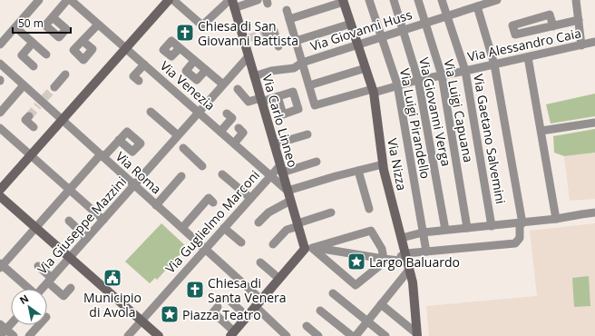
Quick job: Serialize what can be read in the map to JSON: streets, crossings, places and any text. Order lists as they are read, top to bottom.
{
  "streets": {
    "street": [
      "Via Giovanni Huss",
      "Via Alessandro Caia",
      "Via Venezia",
      "Via Luigi Capuana",
      "Via Giovanni Verga",
      "Via Carlo Linneo",
      "Via Luigi Pirandello",
      "Via Gaetano Salvemini",
      "Via Nizza",
      "Via Roma",
      "Via Guglielmo Marconi",
      "Via Giuseppe Mazzini"
    ]
  },
  "crossings": [
    ["Via Giovanni Huss", "Via Luigi Capuana"],
    ["Via Giovanni Huss", "Via Giovanni Verga"],
    ["Via Giovanni Huss", "Via Carlo Linneo"],
    ["Via Giovanni Huss", "Via Luigi Pirandello"],
    ["Via Giovanni Huss", "Via Gaetano Salvemini"],
    ["Via Giovanni Huss", "Via Nizza"],
    ["Via Alessandro Caia", "Via Luigi Capuana"],
    ["Via Alessandro Caia", "Via Giovanni Verga"],
    ["Via Alessandro Caia", "Via Luigi Pirandello"],
    ["Via Alessandro Caia", "Via Gaetano Salvemini"],
    ["Via Alessandro Caia", "Via Nizza"],
    ["Via Venezia", "Via Carlo Linneo"],
    ["Via Venezia", "Via Guglielmo Marconi"],
    ["Via Venezia", "Via Giuseppe Mazzini"],
    ["Via Carlo Linneo", "Via Guglielmo Marconi"],
    ["Via Carlo Linneo", "Via Giuseppe Mazzini"],
    ["Via Roma", "Via Guglielmo Marconi"],
    ["Via Roma", "Via Giuseppe Mazzini"]
  ],
  "places": {
    "church": ["Chiesa di San Giovanni Battista", "Chiesa di Santa Venera"],
    "place": ["Largo Baluardo", "Piazza Teatro"],
    "public building": ["Municipio di Avola"]
  },
  "scale_bar": "50 m",
  "north": "top left"
}
